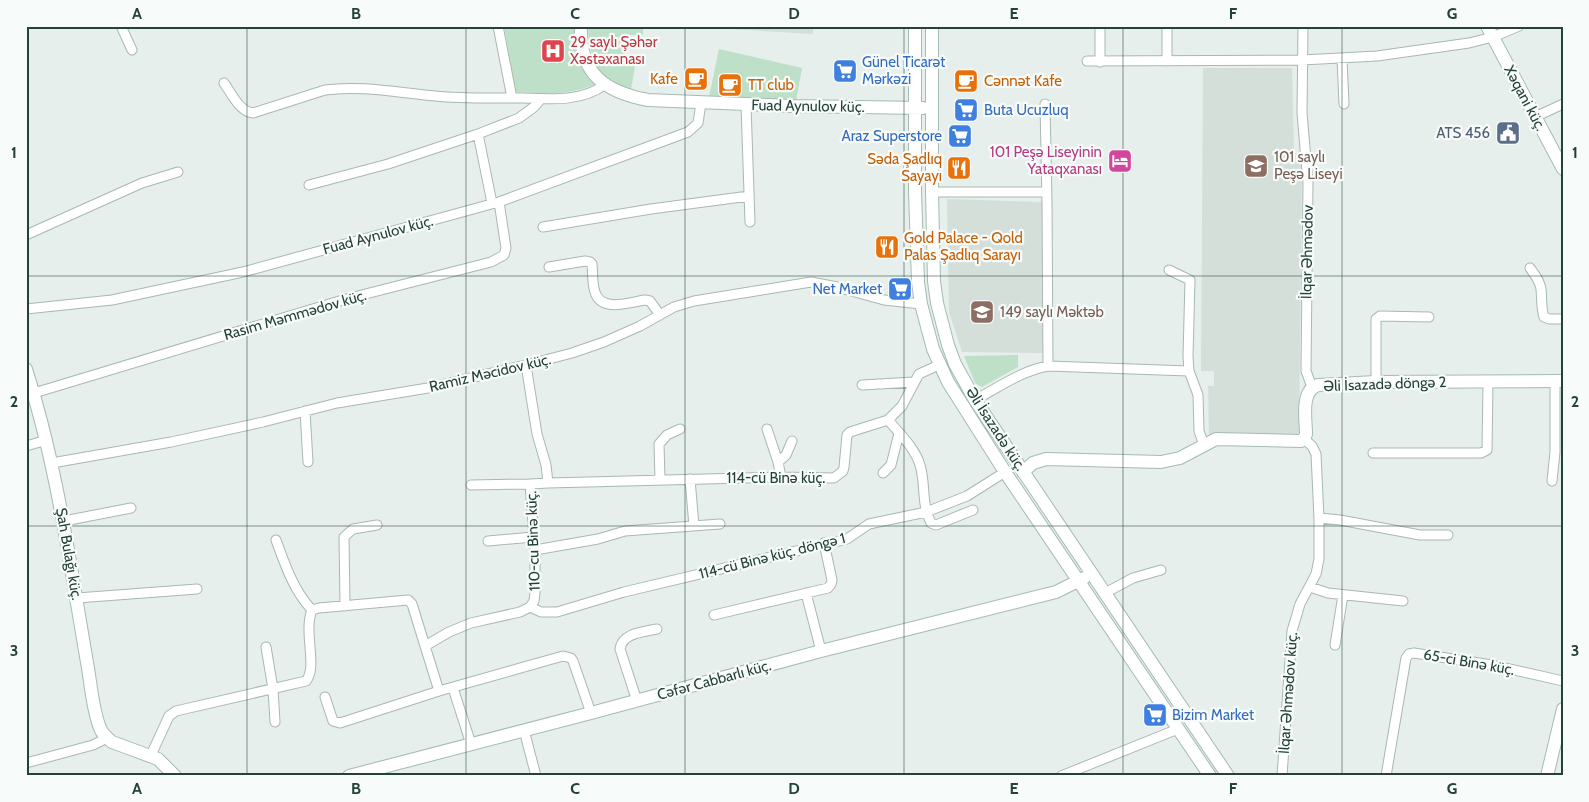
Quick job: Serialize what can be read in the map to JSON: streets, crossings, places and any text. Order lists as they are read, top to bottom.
{
  "streets": {
    "street": [
      "Xəqani küç.",
      "Fuad Aynulov küç.",
      "İlqar Əhmədov",
      "Rasim Məmmədov küç.",
      "Ramiz Məcidov küç.",
      "Əli İsazadə döngə 2",
      "Əli İsazadə küç.",
      "114-cü Binə küç.",
      "110-cu Binə küç.",
      "Şah Bulağı küç.",
      "114-cü Binə küç. döngə 1",
      "65-ci Binə küç.",
      "Cəfər Cabbarlı küç.",
      "İlqar Əhmədov küç."
    ]
  },
  "crossings": [
    ["Fuad Aynulov küç.", "Rasim Məmmədov küç."],
    ["Fuad Aynulov küç.", "Əli İsazadə küç."],
    ["İlqar Əhmədov", "Əli İsazadə döngə 2"],
    ["Rasim Məmmədov küç.", "Şah Bulağı küç."],
    ["Ramiz Məcidov küç.", "Əli İsazadə küç."],
    ["Ramiz Məcidov küç.", "110-cu Binə küç."],
    ["Ramiz Məcidov küç.", "Şah Bulağı küç."],
    ["Əli İsazadə döngə 2", "İlqar Əhmədov küç."],
    ["Əli İsazadə küç.", "114-cü Binə küç."],
    ["Əli İsazadə küç.", "114-cü Binə küç. döngə 1"],
    ["Əli İsazadə küç.", "Cəfər Cabbarlı küç."],
    ["114-cü Binə küç.", "110-cu Binə küç."],
    ["110-cu Binə küç.", "114-cü Binə küç. döngə 1"]
  ],
  "places": {
    "hospital": ["29 saylı Şəhər Xəstəxanası"],
    "supermarket": [
      "Günel Ticarət Mərkəzi",
      "Buta Ucuzluq",
      "Araz Superstore",
      "Net Market",
      "Bizim Market"
    ],
    "cafe": ["Kafe", "Cənnət Kafe", "TT club"],
    "public building": ["ATS 456"],
    "hotel": ["101 Peşə Liseyinin Yataqxanası"],
    "school or university": ["101 saylı Peşə Liseyi", "149 saylı Məktəb"],
    "restaurant": ["Səda Şadlıq Sayayı", "Gold Palace - Qold Palas Şadlıq Sarayı"]
  },
  "grid": {
    "columns": [
      "A",
      "B",
      "C",
      "D",
      "E",
      "F",
      "G"
    ],
    "rows": ["1", "2", "3"]
  }
}
